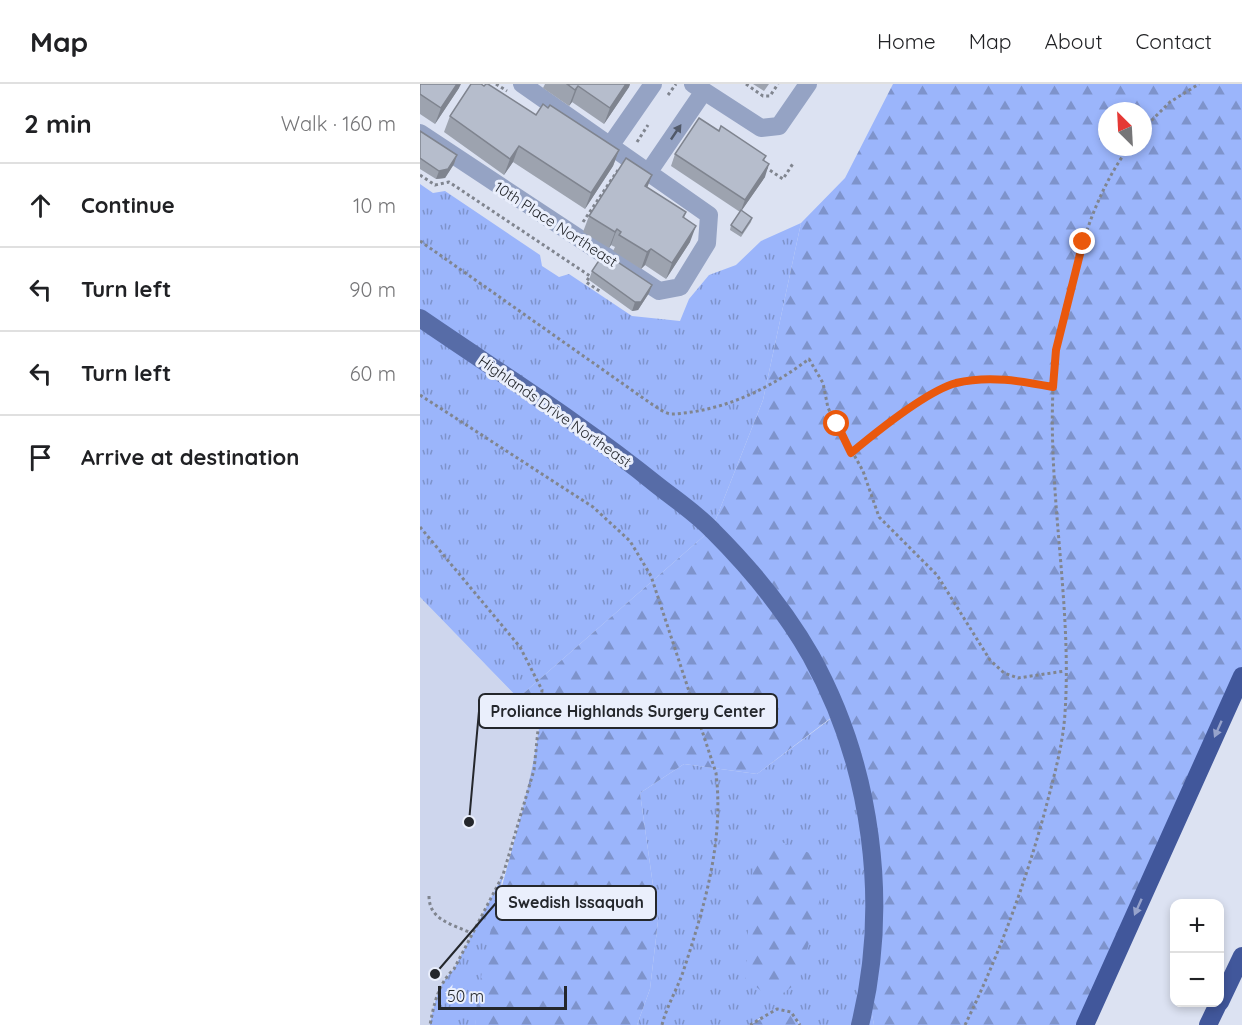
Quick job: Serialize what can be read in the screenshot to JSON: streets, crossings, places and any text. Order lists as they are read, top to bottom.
{
  "streets": {
    "main road": ["Highlands Drive Northeast"],
    "street": ["10th Place Northeast"]
  },
  "places": ["Proliance Highlands Surgery Center", "Swedish Issaquah"],
  "scale_bar": "50 m",
  "north": "top left",
  "page": {
    "header": "Map",
    "nav": [
      "Home",
      "Map",
      "About",
      "Contact"
    ],
    "heading": ["2 min", "Walk · 160 m"],
    "list": [
      ["Continue", "10 m"],
      ["Turn left", "90 m"],
      ["Turn left", "60 m"],
      "Arrive at destination"
    ],
    "map_buttons": ["+", "−"],
    "scale": "50 m"
  }
}
